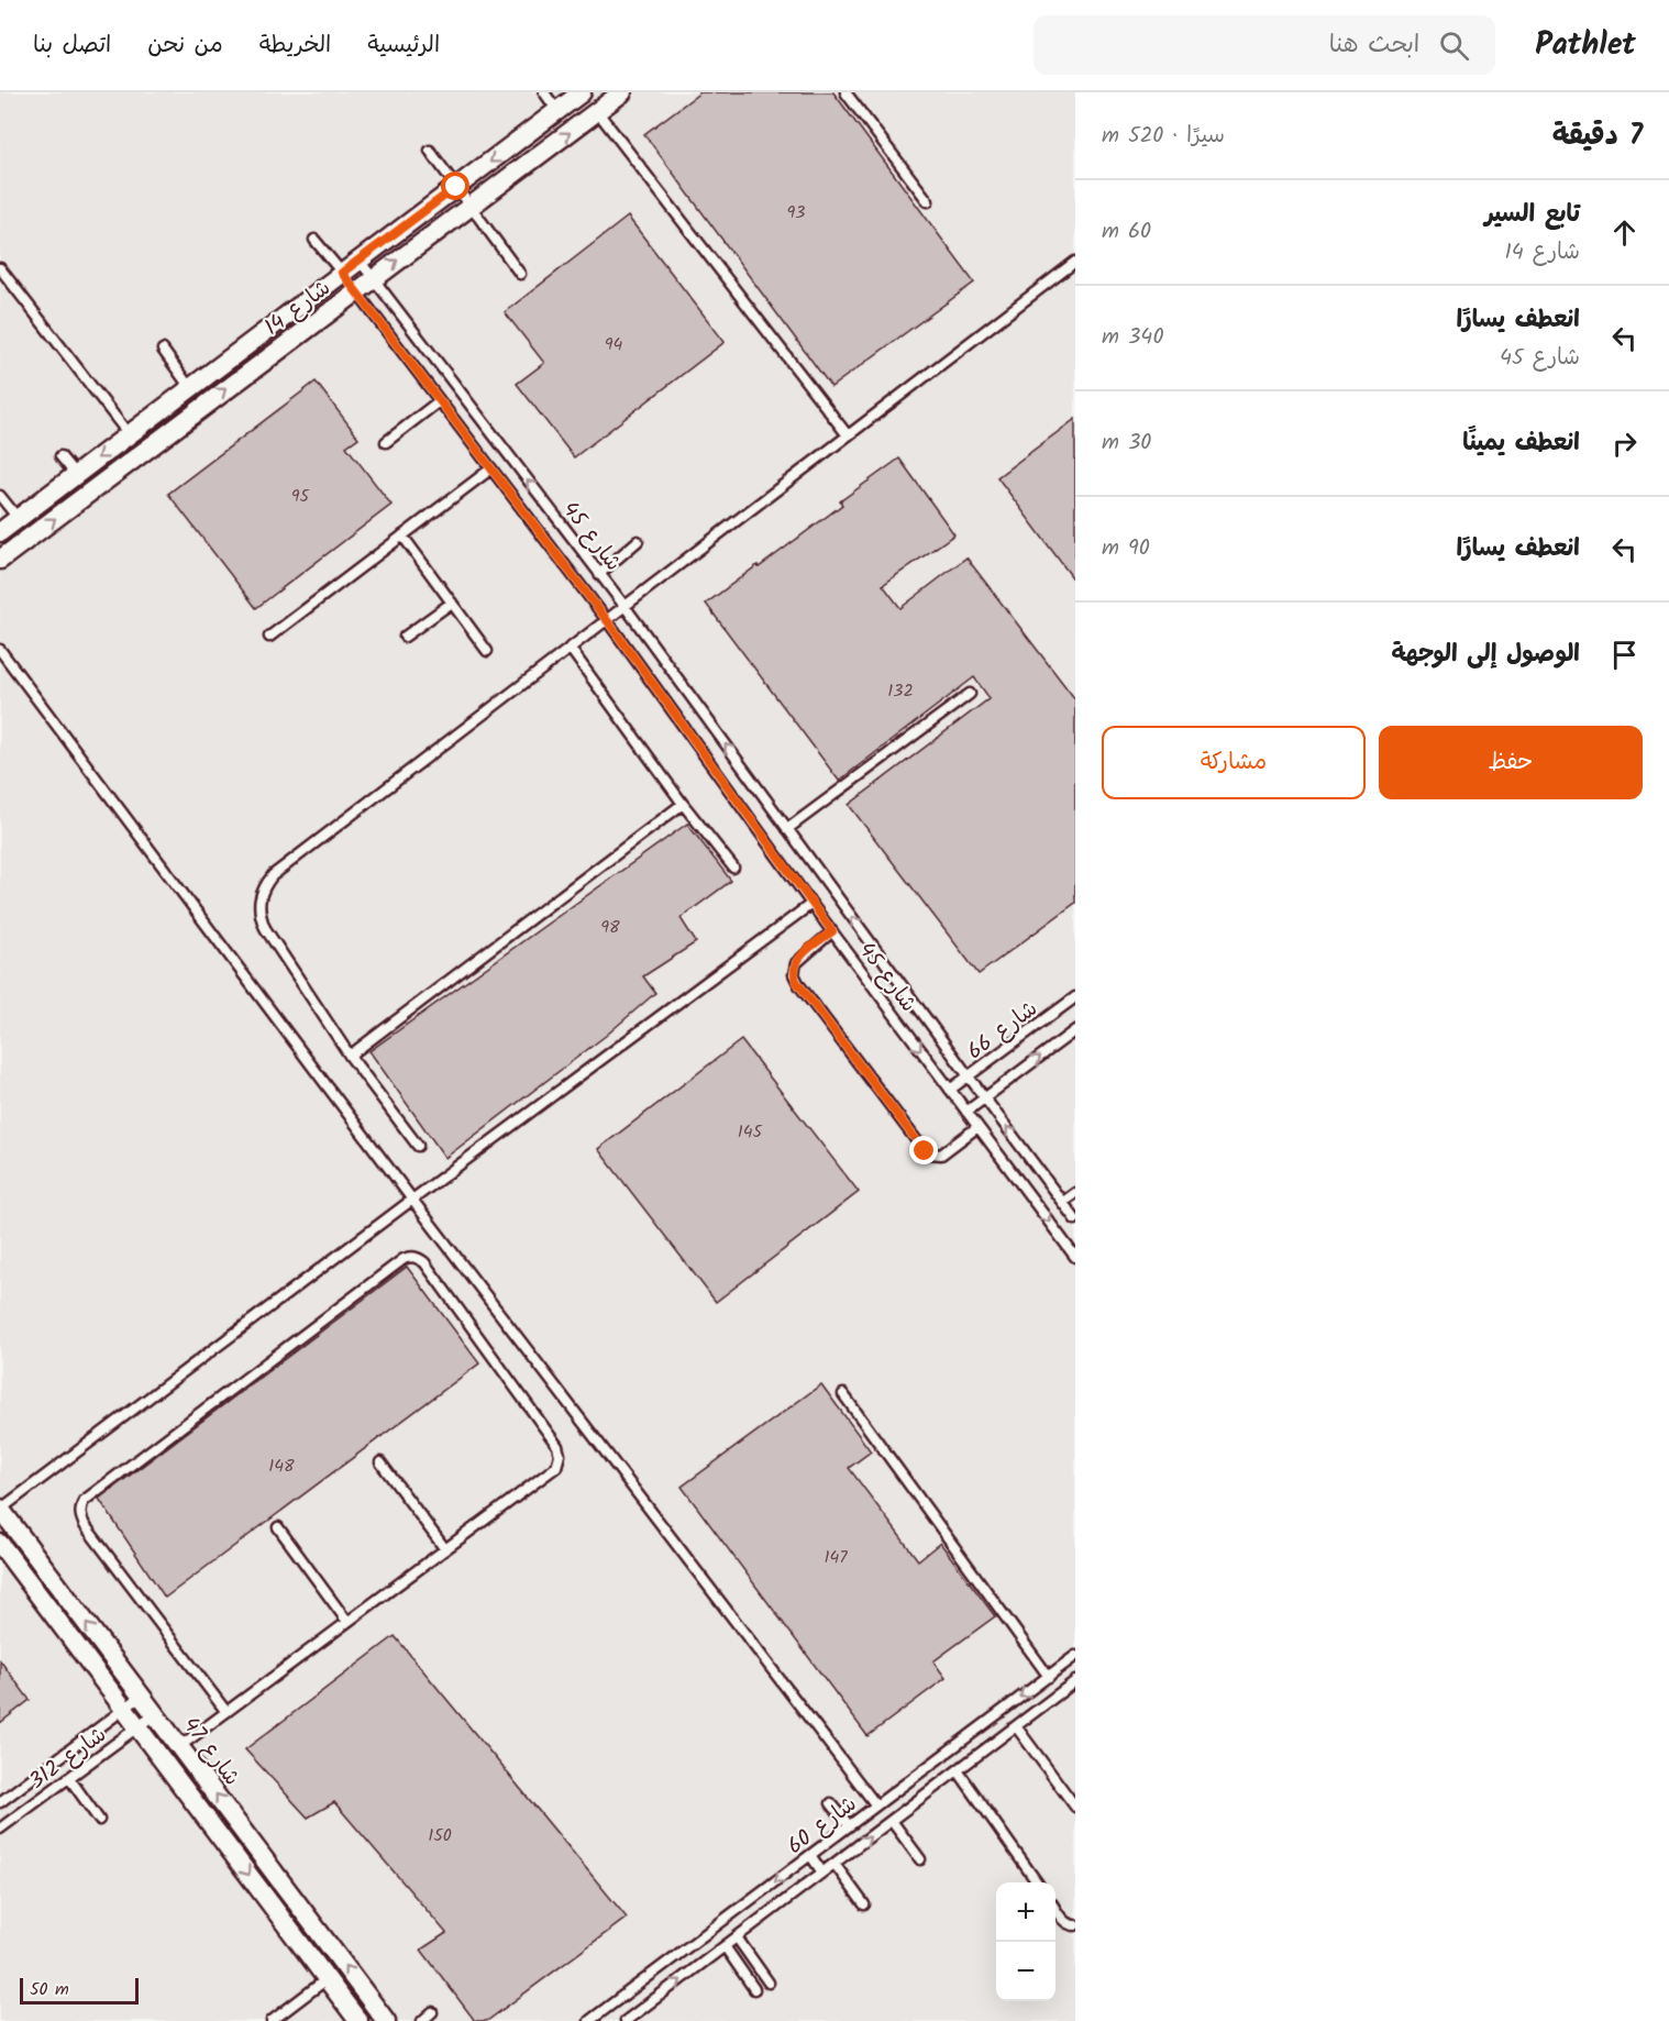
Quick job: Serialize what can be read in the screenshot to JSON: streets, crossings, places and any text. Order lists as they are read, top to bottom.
{
  "streets": {
    "street": ["شارع 14", "شارع 47"],
    "lane": [
      "شارع 45",
      "شارع 66",
      "شارع 312",
      "شارع 60"
    ]
  },
  "crossings": [
    ["شارع 14", "شارع 45"],
    ["شارع 45", "شارع 66"],
    ["شارع 47", "شارع 312"]
  ],
  "house_numbers": [
    "93",
    "94",
    "95",
    "132",
    "98",
    "145",
    "148",
    "147",
    "150"
  ],
  "scale_bar": "50 m",
  "page": {
    "header": "Pathlet",
    "search": "ابحث هنا",
    "nav": [
      "الرئيسية",
      "الخريطة",
      "من نحن",
      "اتصل بنا"
    ],
    "heading": ["7 دقيقة", "سيرًا · 520 m"],
    "list": [
      ["تابع السير", "شارع 14", "60 m"],
      ["انعطف يسارًا", "شارع 45", "340 m"],
      ["انعطف يمينًا", "30 m"],
      ["انعطف يسارًا", "90 m"],
      "الوصول إلى الوجهة"
    ],
    "buttons": ["حفظ", "مشاركة"],
    "map_buttons": ["+", "−"],
    "scale": "50 m"
  }
}
